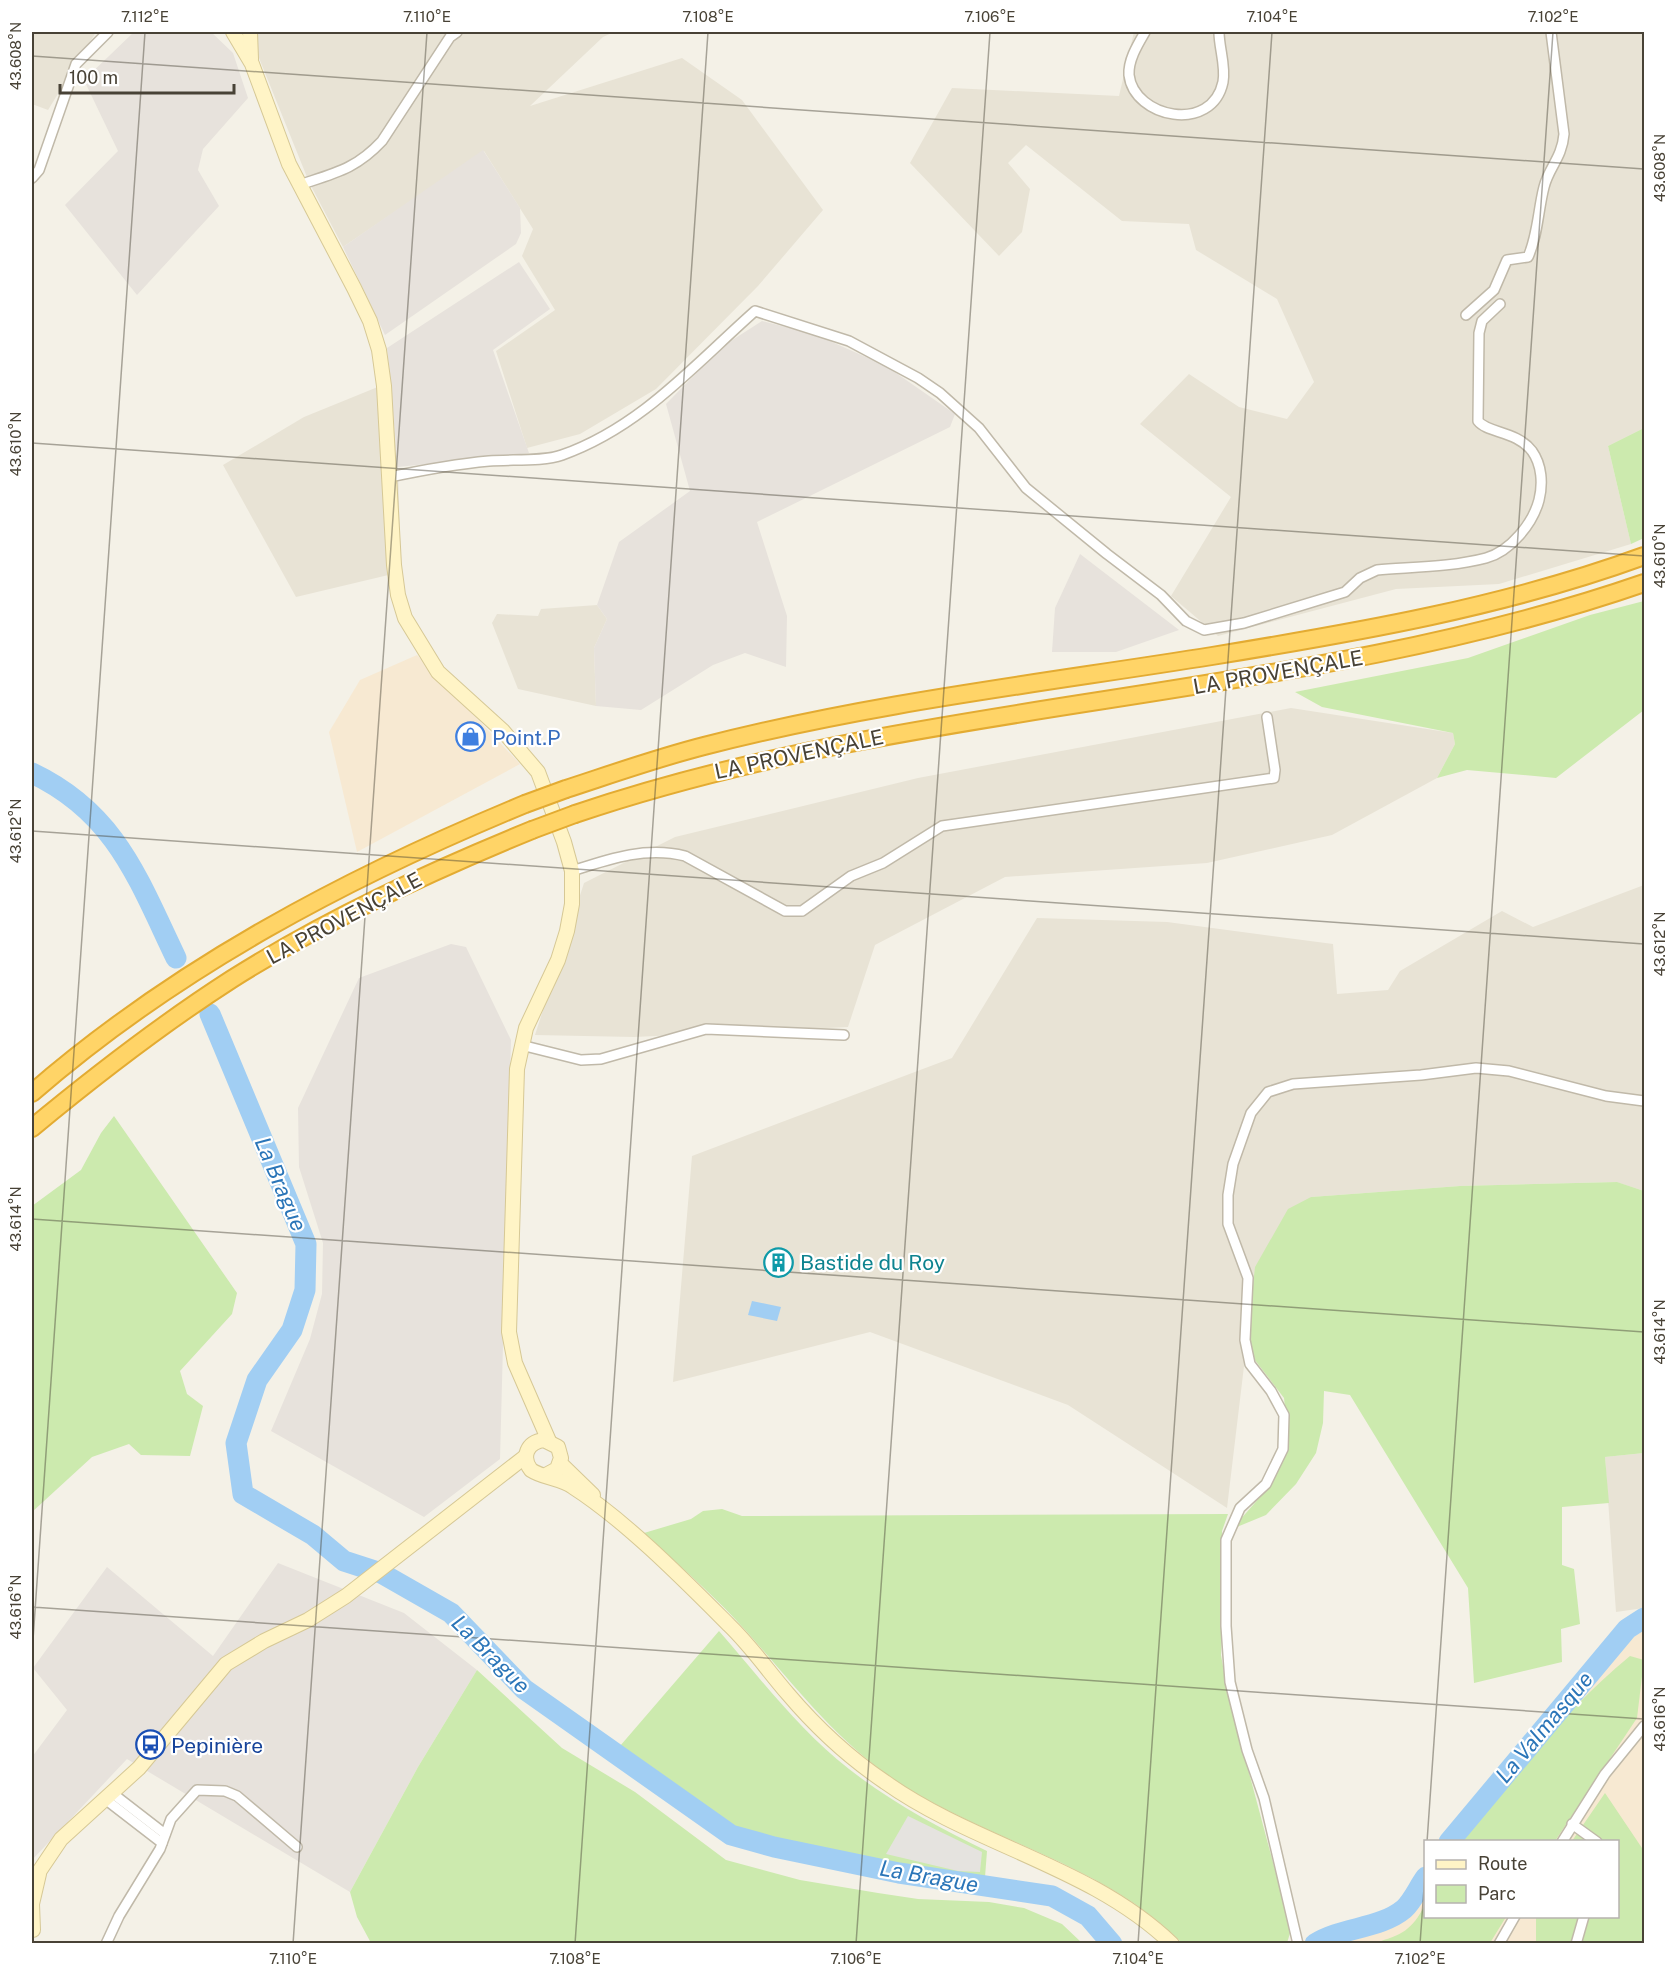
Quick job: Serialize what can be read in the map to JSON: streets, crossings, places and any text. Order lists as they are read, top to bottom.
{
  "streets": {
    "highway": ["LA PROVENÇALE"]
  },
  "water": ["La Brague", "La Valmasque"],
  "places": {
    "shop": ["Point.P"],
    "building": ["Bastide du Roy"],
    "bus stop": ["Pepinière"]
  },
  "legend": ["Route", "Parc"],
  "scale_bar": "100 m",
  "coordinates": [
    "7.112°E",
    "7.110°E",
    "7.108°E",
    "7.106°E",
    "7.104°E",
    "7.102°E",
    "43.608°N",
    "43.610°N",
    "43.612°N",
    "43.614°N",
    "43.616°N"
  ]
}
